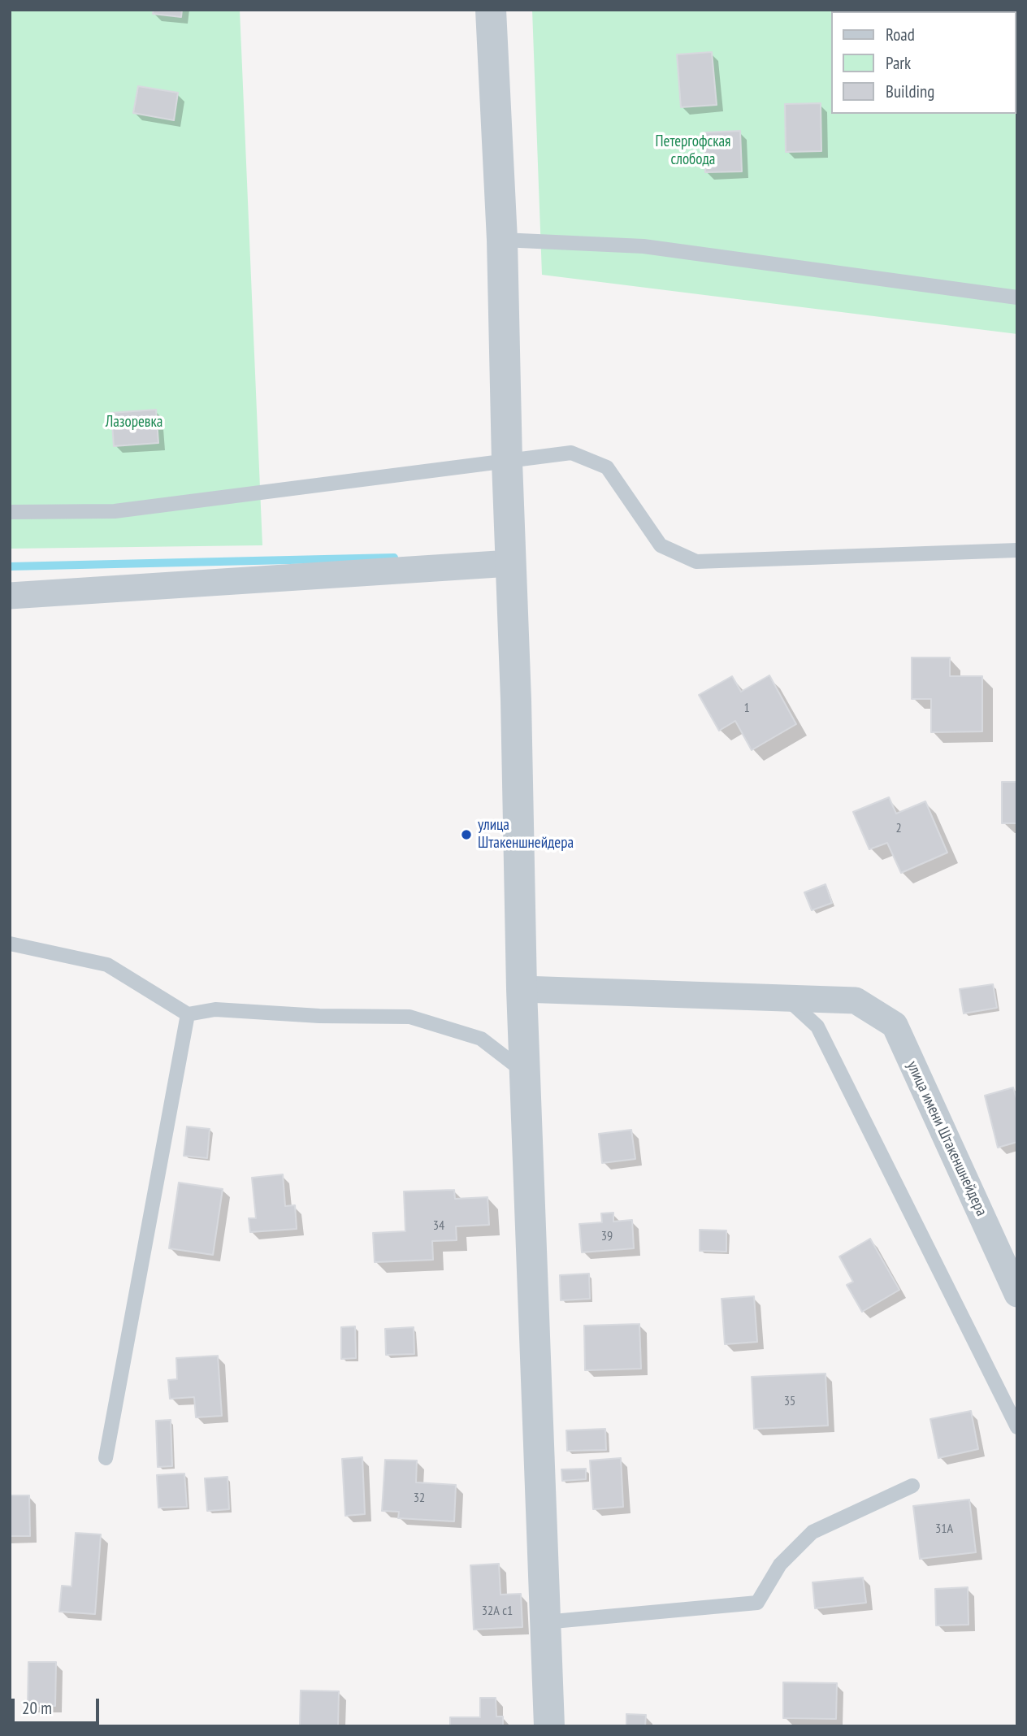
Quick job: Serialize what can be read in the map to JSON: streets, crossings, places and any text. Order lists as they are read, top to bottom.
{
  "streets": {
    "street": ["улица имени Штакеншнейдера"]
  },
  "parks": ["Петергофская слобода", "Лазоревка"],
  "places": ["улица Штакеншнейдера"],
  "house_numbers": [
    "1",
    "2",
    "34",
    "39",
    "35",
    "32",
    "31А",
    "32А с1"
  ],
  "legend": ["Road", "Park", "Building"],
  "scale_bar": "20 m"
}
